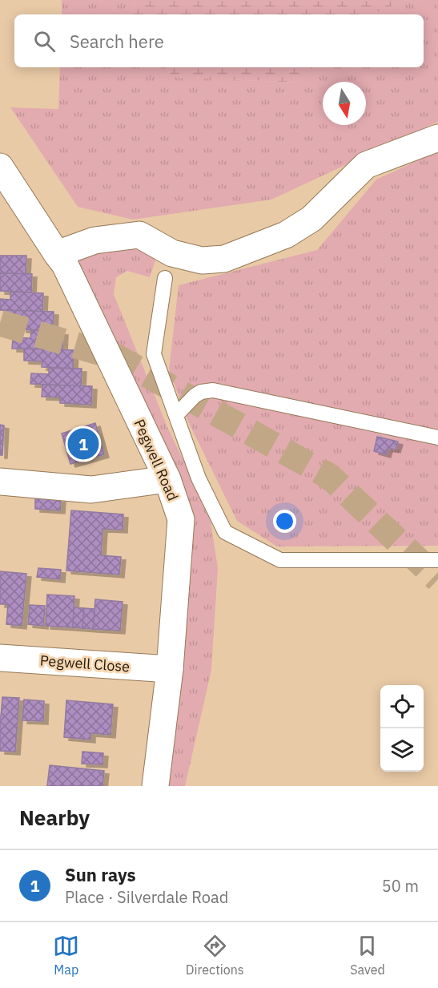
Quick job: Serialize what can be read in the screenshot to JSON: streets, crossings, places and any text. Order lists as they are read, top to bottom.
{
  "streets": {
    "street": ["Pegwell Road", "Pegwell Close"]
  },
  "crossings": [
    ["Pegwell Road", "Pegwell Close"]
  ],
  "north": "bottom",
  "page": {
    "search": "Search here",
    "pins": "1",
    "heading": "Nearby",
    "list": [
      {
        "mark": "1",
        "name": "Sun rays",
        "note": "Place · Silverdale Road",
        "value": "50 m"
      }
    ],
    "nav": ["Map", "Directions", "Saved"]
  }
}
